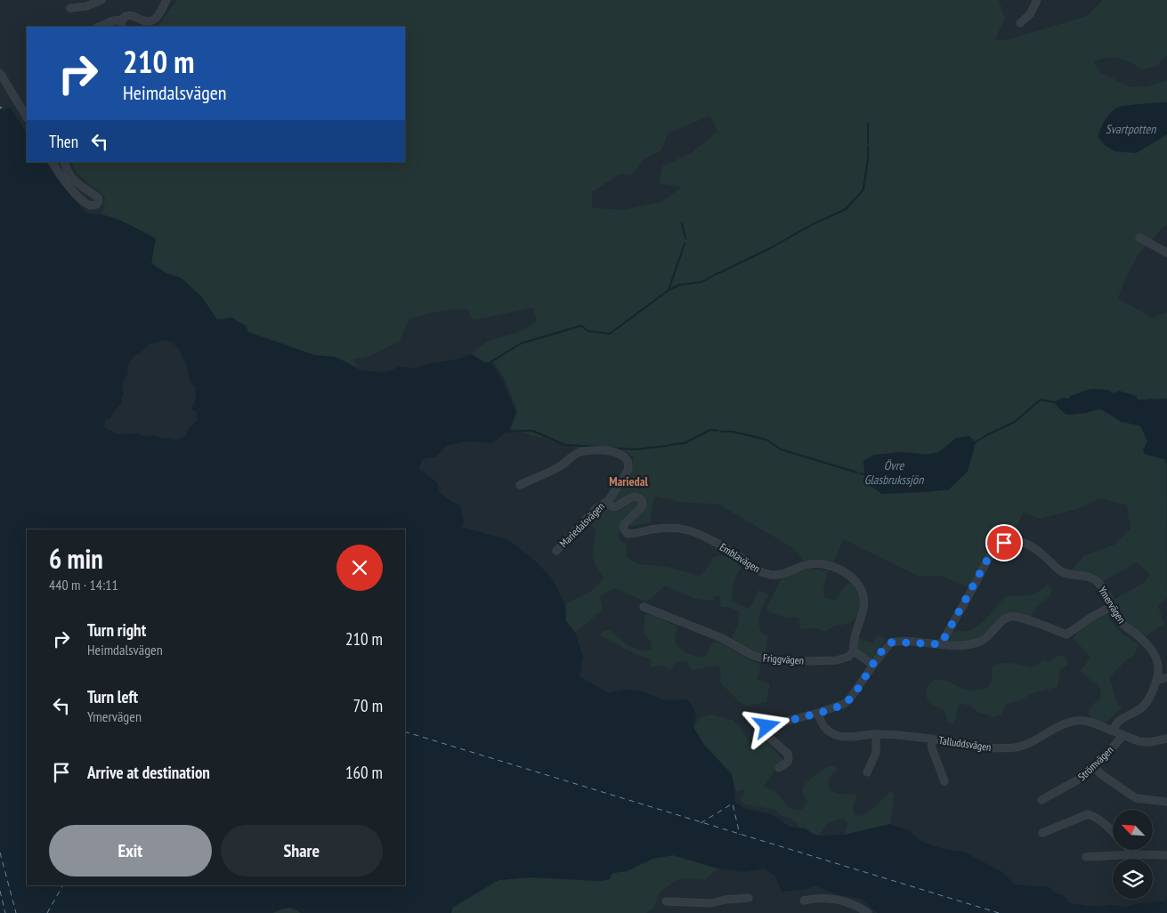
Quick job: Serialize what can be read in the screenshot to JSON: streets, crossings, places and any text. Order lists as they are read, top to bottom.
{
  "streets": {
    "street": [
      "Mariedalsvägen",
      "Emblavägen",
      "Ymervägen",
      "Friggvägen",
      "Talluddsvägen",
      "Strömvägen"
    ]
  },
  "crossings": [
    ["Mariedalsvägen", "Emblavägen"],
    ["Emblavägen", "Friggvägen"],
    ["Talluddsvägen", "Strömvägen"]
  ],
  "districts": ["Mariedal"],
  "water": ["Svartpotten", "Övre Glasbrukssjön"],
  "north": "top left",
  "page": {
    "turn": ["210 m", "Heimdalsvägen"],
    "then": "Then",
    "heading": ["6 min", "440 m · 14:11"],
    "list": [
      {
        "name": "Turn right",
        "note": "Heimdalsvägen",
        "value": "210 m"
      },
      {
        "name": "Turn left",
        "note": "Ymervägen",
        "value": "70 m"
      },
      {
        "name": "Arrive at destination",
        "value": "160 m"
      }
    ],
    "buttons": ["Exit", "Share"]
  }
}
